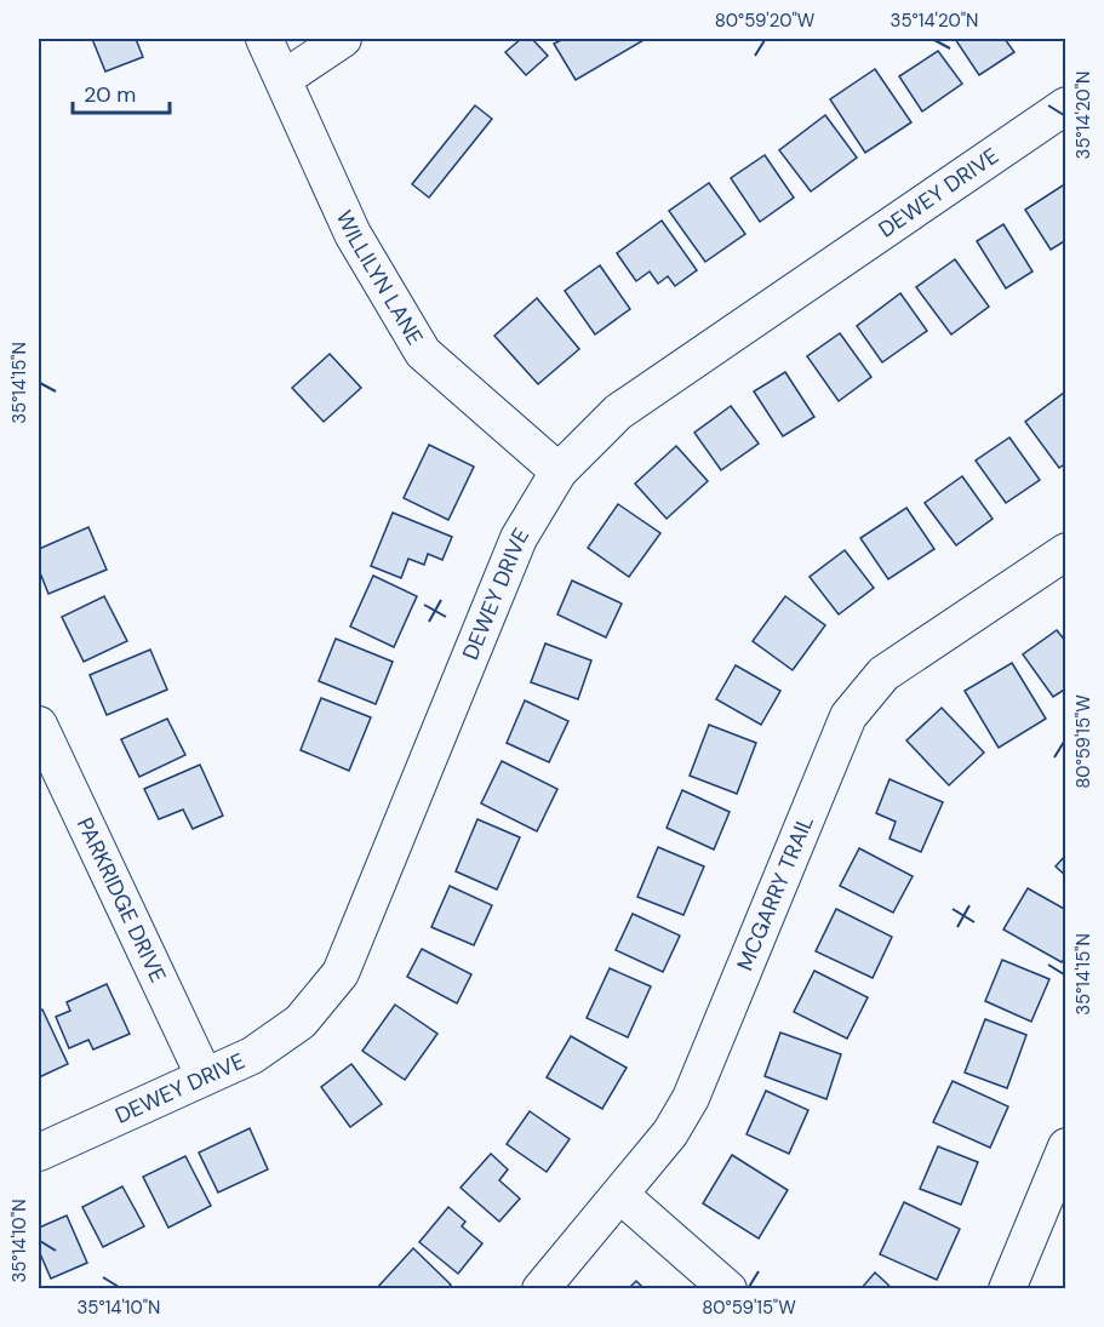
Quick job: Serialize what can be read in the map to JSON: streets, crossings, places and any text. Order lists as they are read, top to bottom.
{
  "streets": {
    "street": [
      "DEWEY DRIVE",
      "WILLILYN LANE",
      "MCGARRY TRAIL",
      "PARKRIDGE DRIVE"
    ]
  },
  "crossings": [
    ["DEWEY DRIVE", "WILLILYN LANE"],
    ["DEWEY DRIVE", "PARKRIDGE DRIVE"]
  ],
  "scale_bar": "20 m",
  "coordinates": [
    "80°59'20\"W",
    "35°14'20\"N",
    "35°14'15\"N",
    "80°59'15\"W",
    "35°14'10\"N"
  ]
}
